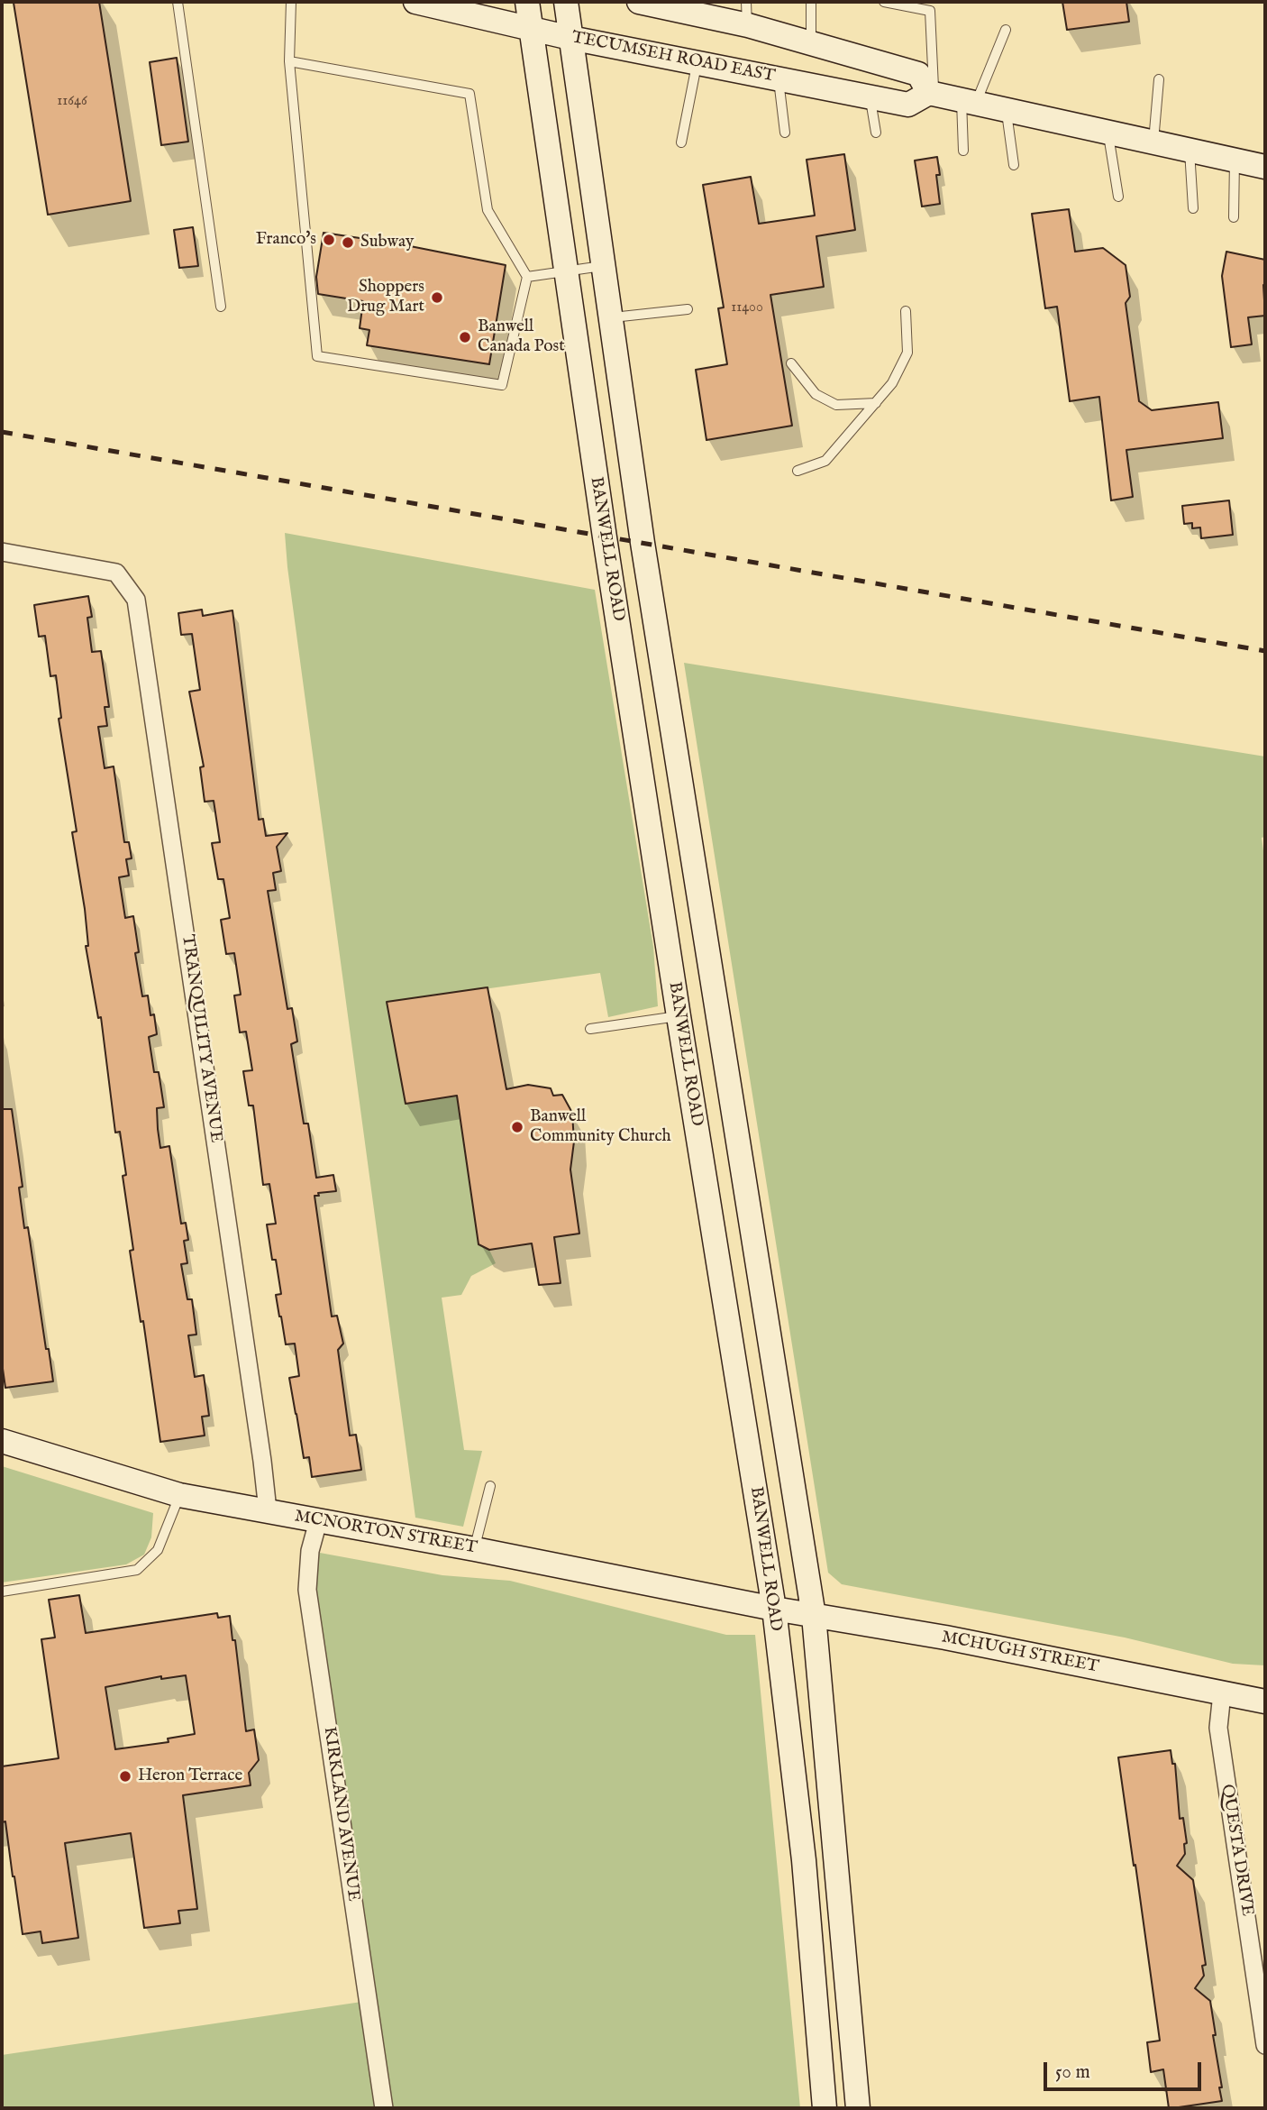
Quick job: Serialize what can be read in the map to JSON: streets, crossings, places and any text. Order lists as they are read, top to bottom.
{
  "streets": {
    "main road": [
      "TECUMSEH ROAD EAST",
      "BANWELL ROAD",
      "MCNORTON STREET",
      "MCHUGH STREET"
    ],
    "street": ["TRANQUILITY AVENUE", "KIRKLAND AVENUE", "QUESTA DRIVE"]
  },
  "crossings": [
    ["TECUMSEH ROAD EAST", "BANWELL ROAD"],
    ["BANWELL ROAD", "MCNORTON STREET"],
    ["BANWELL ROAD", "MCHUGH STREET"],
    ["TRANQUILITY AVENUE", "MCNORTON STREET"],
    ["MCNORTON STREET", "MCHUGH STREET"],
    ["MCNORTON STREET", "KIRKLAND AVENUE"],
    ["MCHUGH STREET", "QUESTA DRIVE"]
  ],
  "places": [
    "Franco's",
    "Subway",
    "Shoppers Drug Mart",
    "Banwell Canada Post",
    "Banwell Community Church",
    "Heron Terrace"
  ],
  "house_numbers": ["11646", "11400"],
  "scale_bar": "50 m"
}
